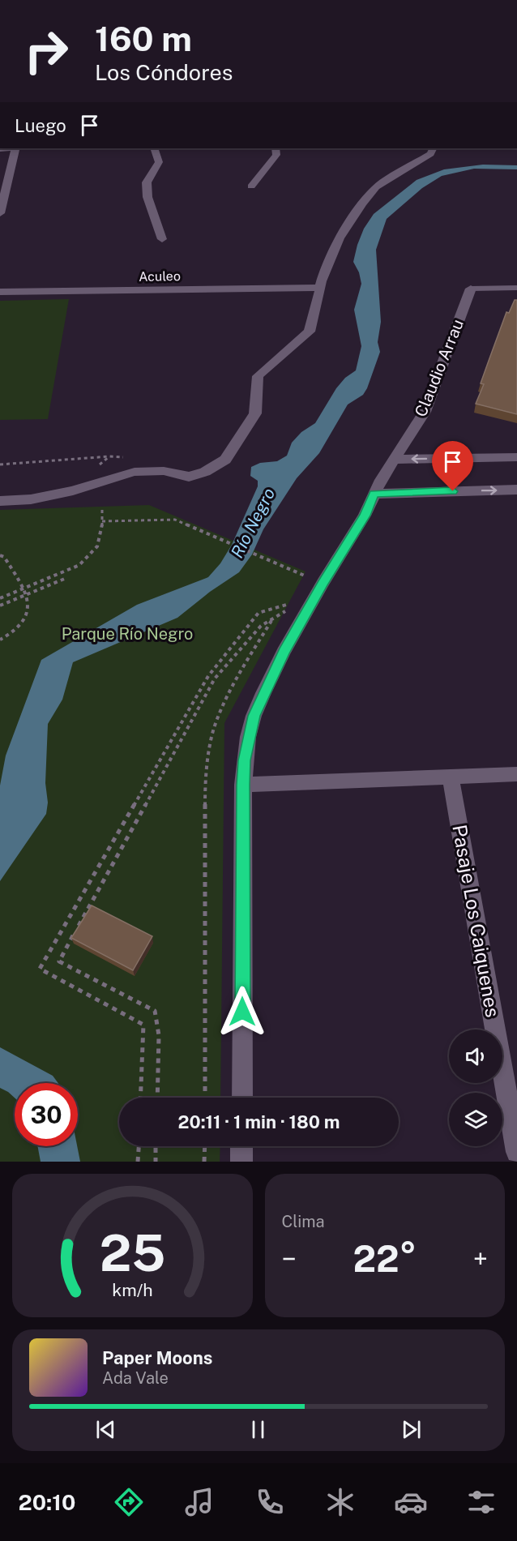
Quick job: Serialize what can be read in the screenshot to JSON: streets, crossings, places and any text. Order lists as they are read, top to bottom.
{
  "streets": {
    "street": ["Aculeo", "Claudio Arrau", "Pasaje Los Caiquenes"]
  },
  "water": ["Río Negro"],
  "parks": ["Parque Río Negro"],
  "page": {
    "turn": ["160 m", "Los Cóndores"],
    "then": "Luego",
    "limit": "30",
    "trip": "20:11 · 1 min · 180 m",
    "tile": "Clima",
    "heat": ["−", "22°", "+"],
    "song": ["Paper Moons", "Ada Vale"],
    "tabs": "20:10",
    "gauge": ["25", "km/h"]
  }
}
